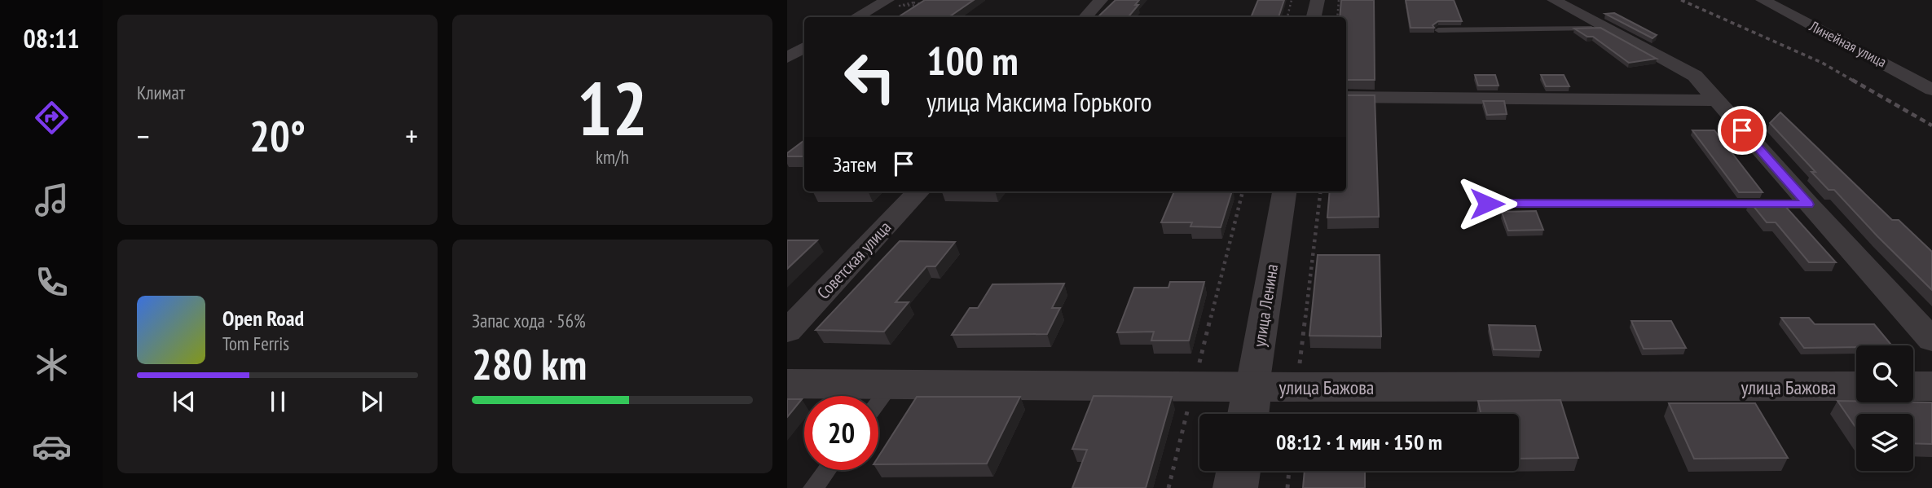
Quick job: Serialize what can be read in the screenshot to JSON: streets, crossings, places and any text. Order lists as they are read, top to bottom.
{
  "streets": {
    "street": [
      "Линейная улица",
      "Советская улица",
      "улица Ленина",
      "улица Бажова"
    ]
  },
  "crossings": [
    ["улица Ленина", "улица Бажова"]
  ],
  "page": {
    "tabs": "08:11",
    "tile": [
      "Климат",
      ["12", "km/h"],
      ["Запас хода · 56%", "280 km"]
    ],
    "turn": ["100 m", "улица Максима Горького"],
    "heat": ["−", "20°", "+"],
    "then": "Затем",
    "song": ["Open Road", "Tom Ferris"],
    "limit": "20",
    "trip": "08:12 · 1 мин · 150 m"
  }
}
